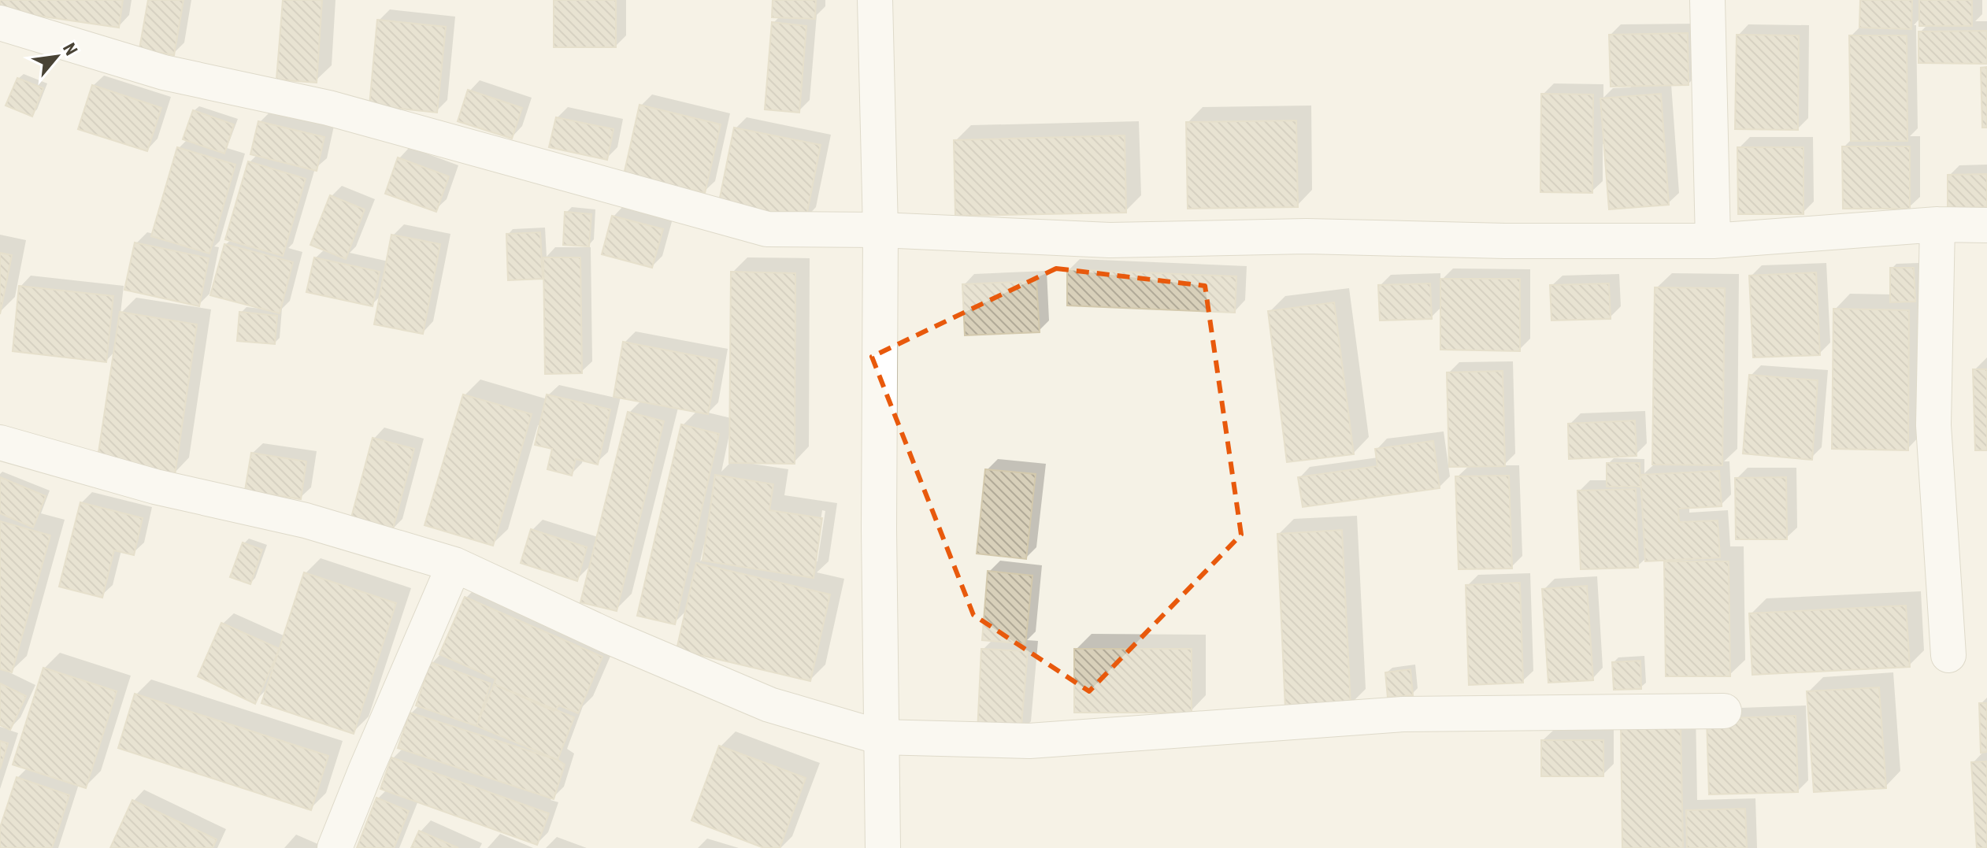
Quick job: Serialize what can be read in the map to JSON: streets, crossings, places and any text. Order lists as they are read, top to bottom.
{
  "north": "top right"
}
